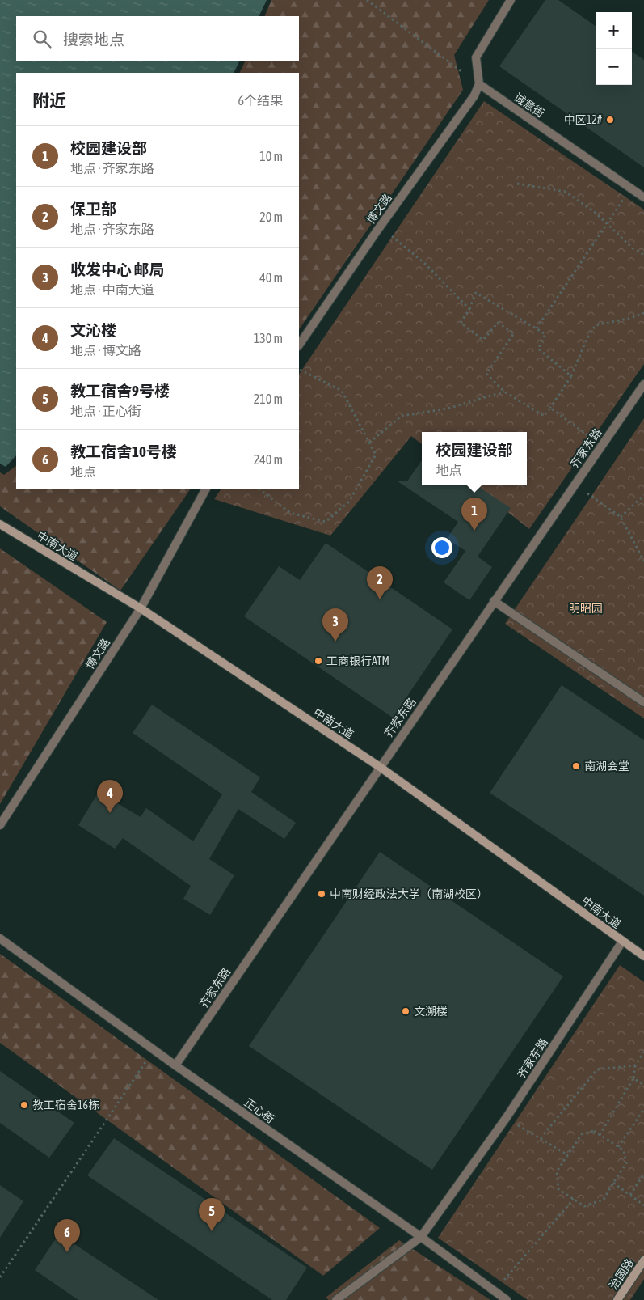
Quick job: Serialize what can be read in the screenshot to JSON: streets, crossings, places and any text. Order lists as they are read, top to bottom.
{
  "streets": {
    "main road": ["中南大道", "治国路"],
    "street": [
      "诚意街",
      "博文路",
      "齐家东路",
      "正心街"
    ]
  },
  "crossings": [
    ["诚意街", "博文路"],
    ["博文路", "中南大道"],
    ["齐家东路", "中南大道"],
    ["齐家东路", "正心街"]
  ],
  "parks": ["明昭园"],
  "places": [
    "中区12#",
    "工商银行ATM",
    "南湖会堂",
    "中南财经政法大学（南湖校区）",
    "文溯楼",
    "教工宿舍16栋"
  ],
  "page": {
    "map_buttons": ["+", "−"],
    "search": "搜索地点",
    "heading": ["附近", "6个结果"],
    "list": [
      {
        "mark": "1",
        "name": "校园建设部",
        "note": "地点 · 齐家东路",
        "value": "10 m"
      },
      {
        "mark": "2",
        "name": "保卫部",
        "note": "地点 · 齐家东路",
        "value": "20 m"
      },
      {
        "mark": "3",
        "name": "收发中心 邮局",
        "note": "地点 · 中南大道",
        "value": "40 m"
      },
      {
        "mark": "4",
        "name": "文沁楼",
        "note": "地点 · 博文路",
        "value": "130 m"
      },
      {
        "mark": "5",
        "name": "教工宿舍9号楼",
        "note": "地点 · 正心街",
        "value": "210 m"
      },
      {
        "mark": "6",
        "name": "教工宿舍10号楼",
        "note": "地点",
        "value": "240 m"
      }
    ],
    "popup": ["校园建设部", "地点"],
    "pins": [
      "1",
      "2",
      "3",
      "4",
      "5",
      "6"
    ]
  }
}
